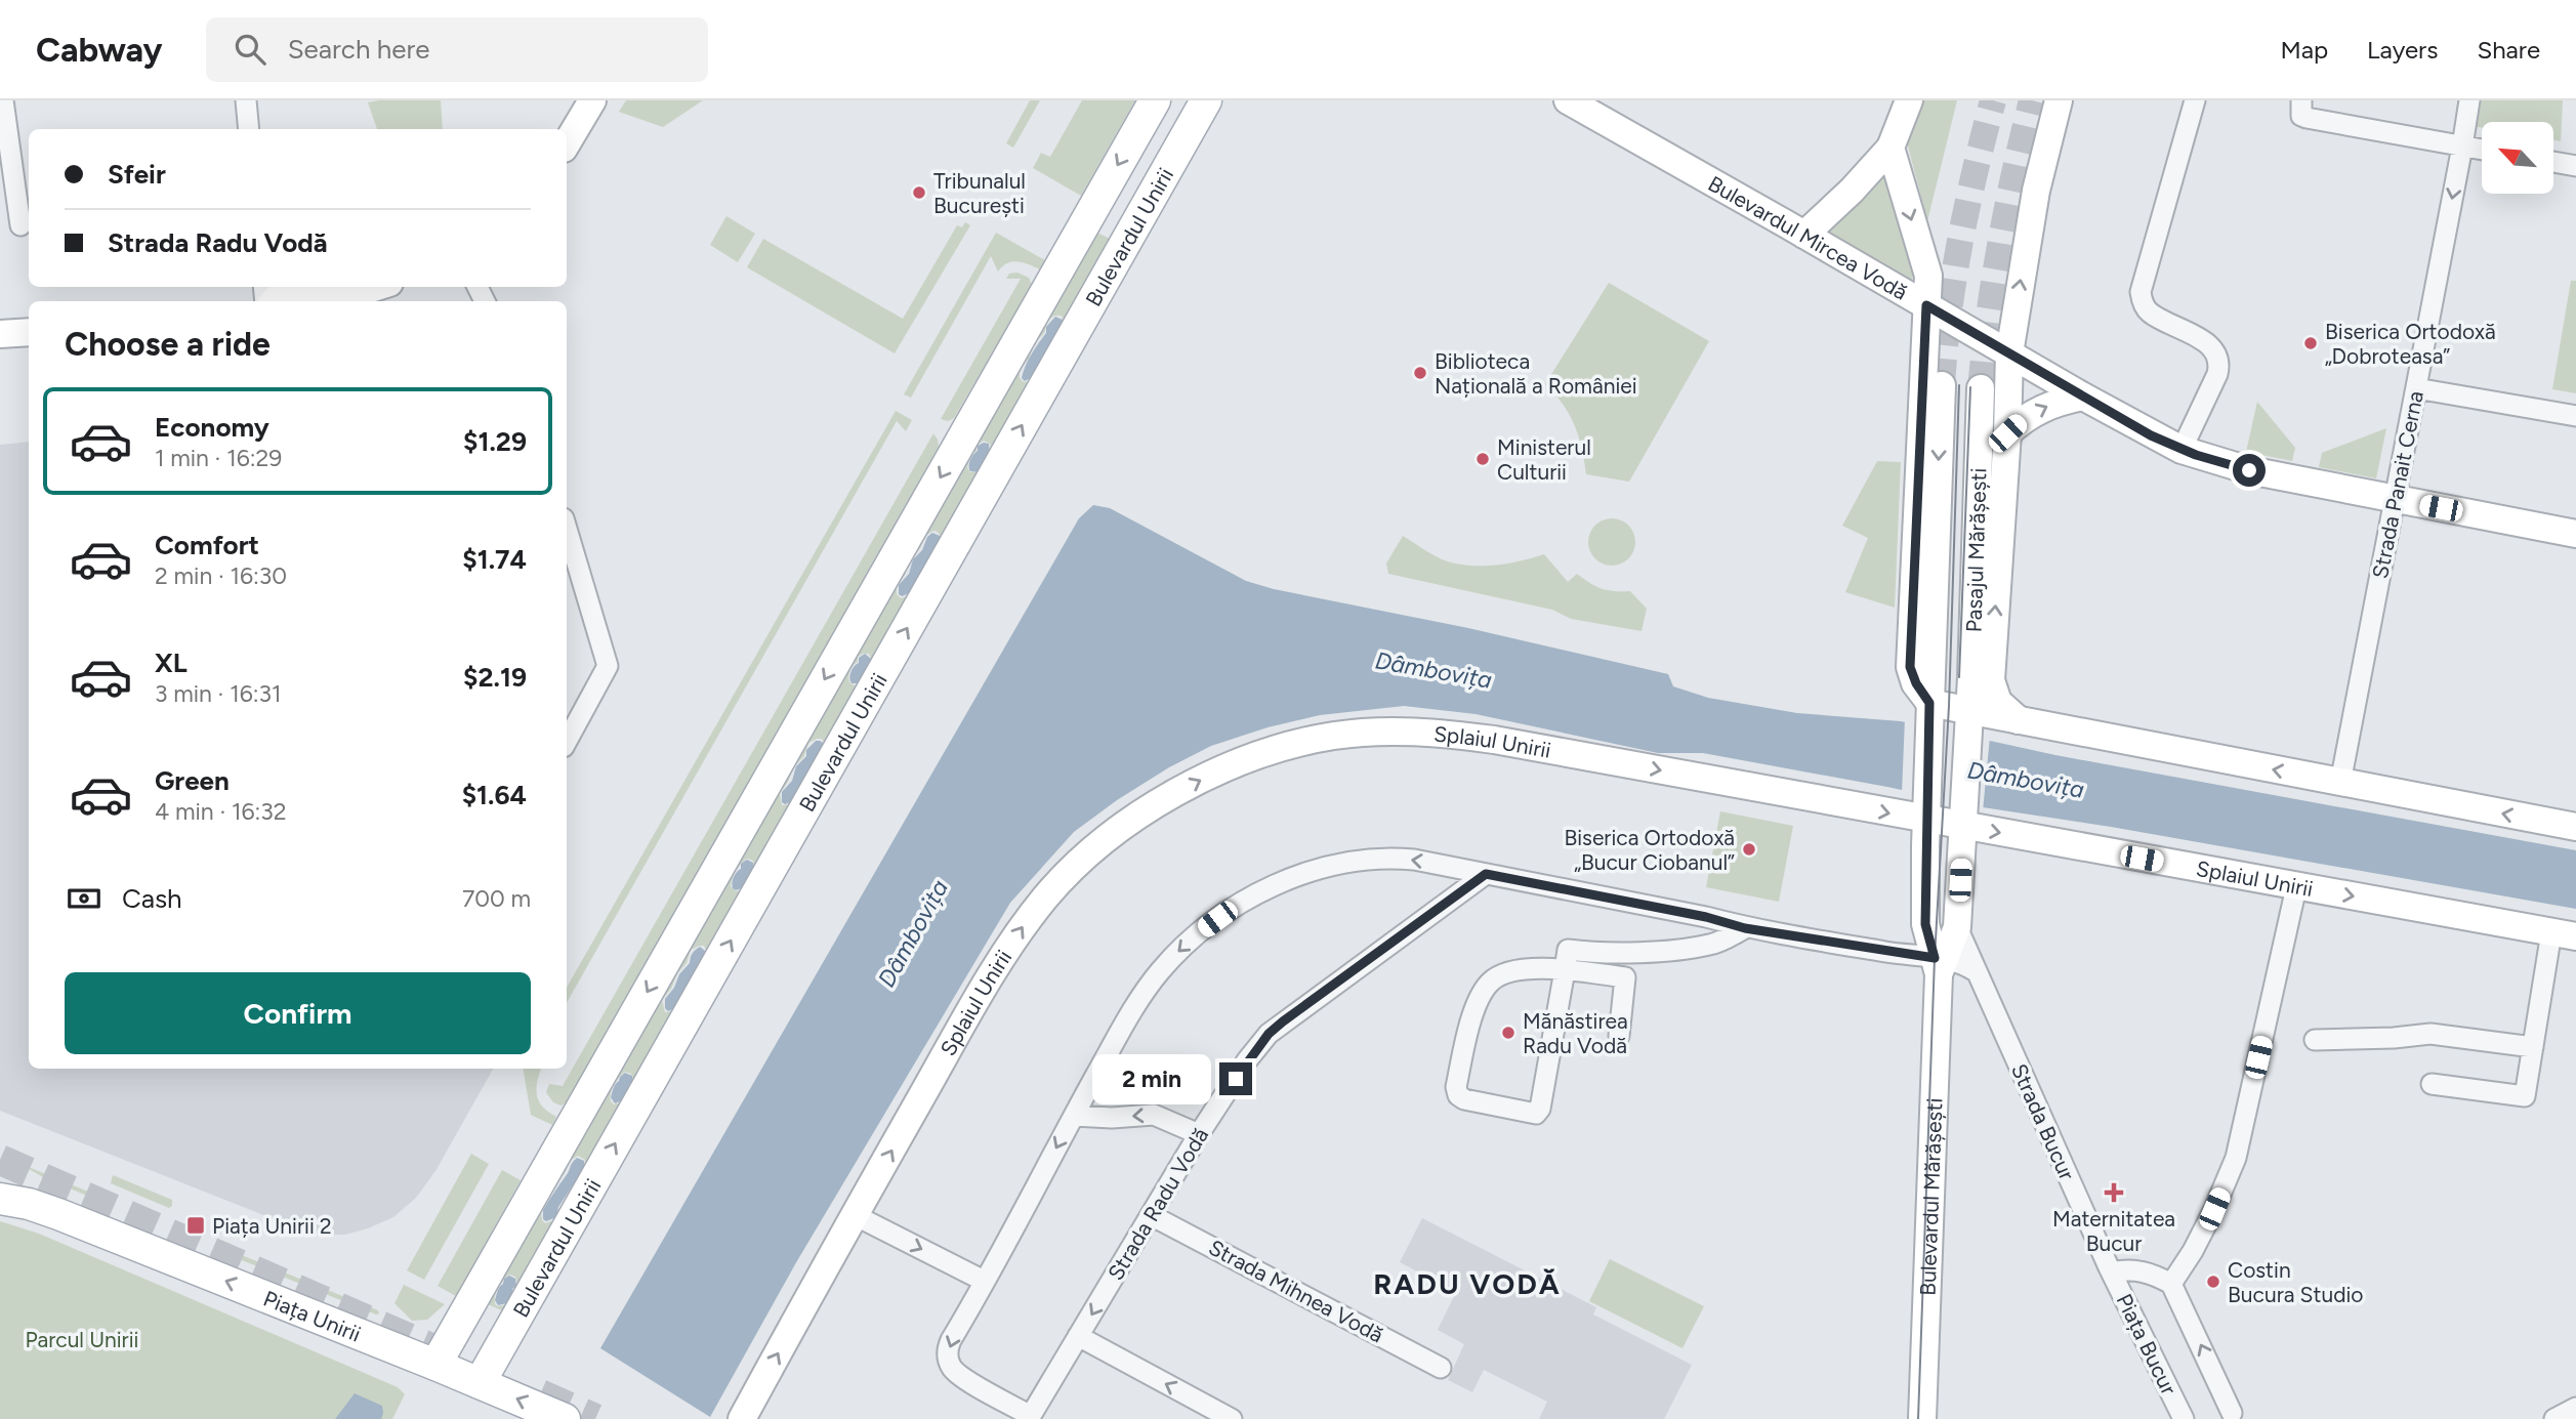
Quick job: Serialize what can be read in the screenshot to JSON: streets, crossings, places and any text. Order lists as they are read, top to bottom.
{
  "streets": {
    "main road": [
      "Bulevardul Unirii",
      "Bulevardul Mircea Vodă",
      "Pasajul Mărășești",
      "Splaiul Unirii",
      "Bulevardul Mărășești",
      "Piața Unirii"
    ],
    "street": [
      "Strada Panait Cerna",
      "Strada Bucur",
      "Strada Radu Vodă",
      "Strada Mihnea Vodă",
      "Piața Bucur"
    ]
  },
  "crossings": [
    ["Bulevardul Unirii", "Piața Unirii"],
    ["Bulevardul Mircea Vodă", "Strada Panait Cerna"],
    ["Pasajul Mărășești", "Splaiul Unirii"],
    ["Pasajul Mărășești", "Bulevardul Mărășești"],
    ["Splaiul Unirii", "Bulevardul Mărășești"],
    ["Strada Bucur", "Bulevardul Mărășești"],
    ["Strada Bucur", "Piața Bucur"],
    ["Strada Radu Vodă", "Strada Mihnea Vodă"]
  ],
  "one_way": ["Strada Panait Cerna", "Splaiul Unirii", "Piața Unirii"],
  "districts": ["RADU VODĂ"],
  "water": ["Dâmbovița"],
  "parks": ["Parcul Unirii"],
  "places": {
    "other": [
      "Tribunalul București",
      "Biserica Ortodoxă „Dobroteasa”",
      "Biblioteca Națională a României",
      "Ministerul Culturii",
      "Biserica Ortodoxă „Bucur Ciobanul”",
      "Mănăstirea Radu Vodă",
      "Costin Bucura Studio"
    ],
    "health": ["Maternitatea Bucur"],
    "transit": ["Piața Unirii 2"]
  },
  "north": "top left",
  "page": {
    "header": "Cabway",
    "search": "Search here",
    "nav": ["Map", "Layers", "Share"],
    "banner": ["Sfeir", "Strada Radu Vodă"],
    "heading": "Choose a ride",
    "list": [
      {
        "name": "Economy",
        "note": "1 min · 16:29",
        "value": "$1.29"
      },
      {
        "name": "Comfort",
        "note": "2 min · 16:30",
        "value": "$1.74"
      },
      {
        "name": "XL",
        "note": "3 min · 16:31",
        "value": "$2.19"
      },
      {
        "name": "Green",
        "note": "4 min · 16:32",
        "value": "$1.64"
      }
    ],
    "pay": ["Cash", "700 m"],
    "buttons": "Confirm",
    "bubble": "2 min"
  }
}
